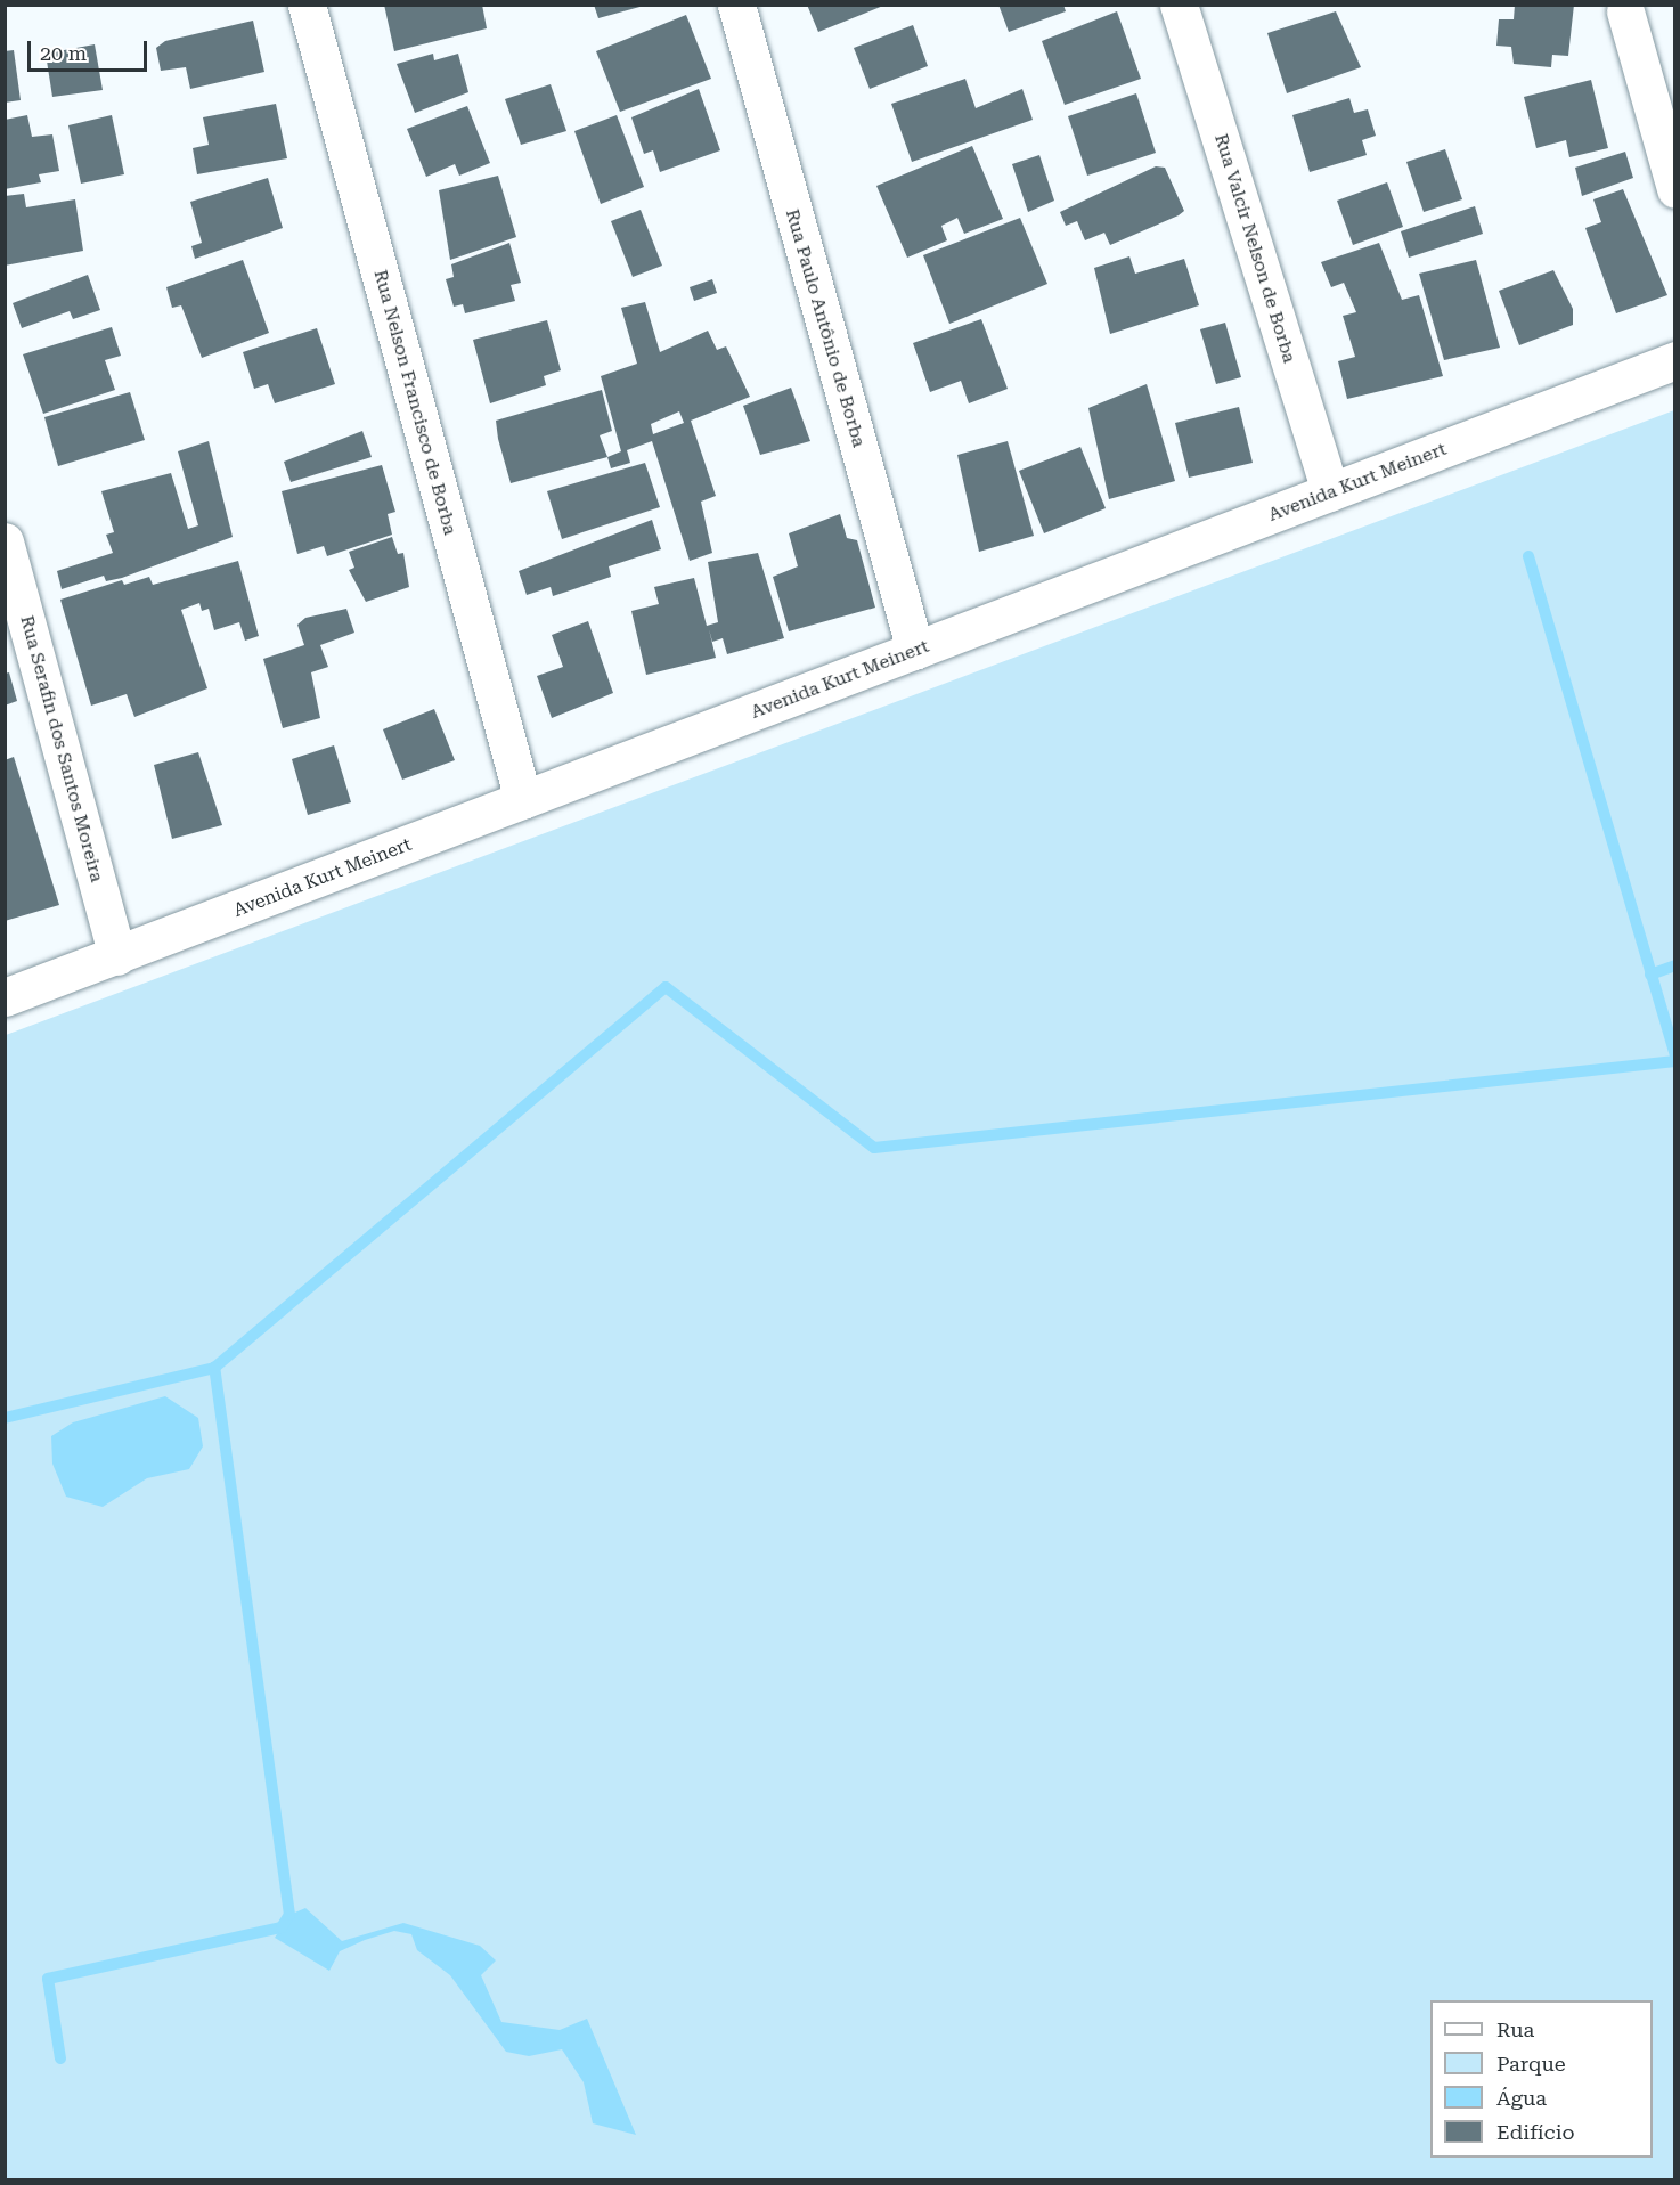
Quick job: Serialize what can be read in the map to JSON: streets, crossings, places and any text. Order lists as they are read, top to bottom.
{
  "streets": {
    "street": [
      "Rua Valcir Nelson de Borba",
      "Rua Paulo Antônio de Borba",
      "Rua Nelson Francisco de Borba",
      "Avenida Kurt Meinert",
      "Rua Serafin dos Santos Moreira"
    ]
  },
  "crossings": [
    ["Rua Valcir Nelson de Borba", "Avenida Kurt Meinert"],
    ["Rua Paulo Antônio de Borba", "Avenida Kurt Meinert"],
    ["Rua Nelson Francisco de Borba", "Avenida Kurt Meinert"],
    ["Avenida Kurt Meinert", "Rua Serafin dos Santos Moreira"]
  ],
  "legend": [
    "Rua",
    "Parque",
    "Água",
    "Edifício"
  ],
  "scale_bar": "20 m"
}
